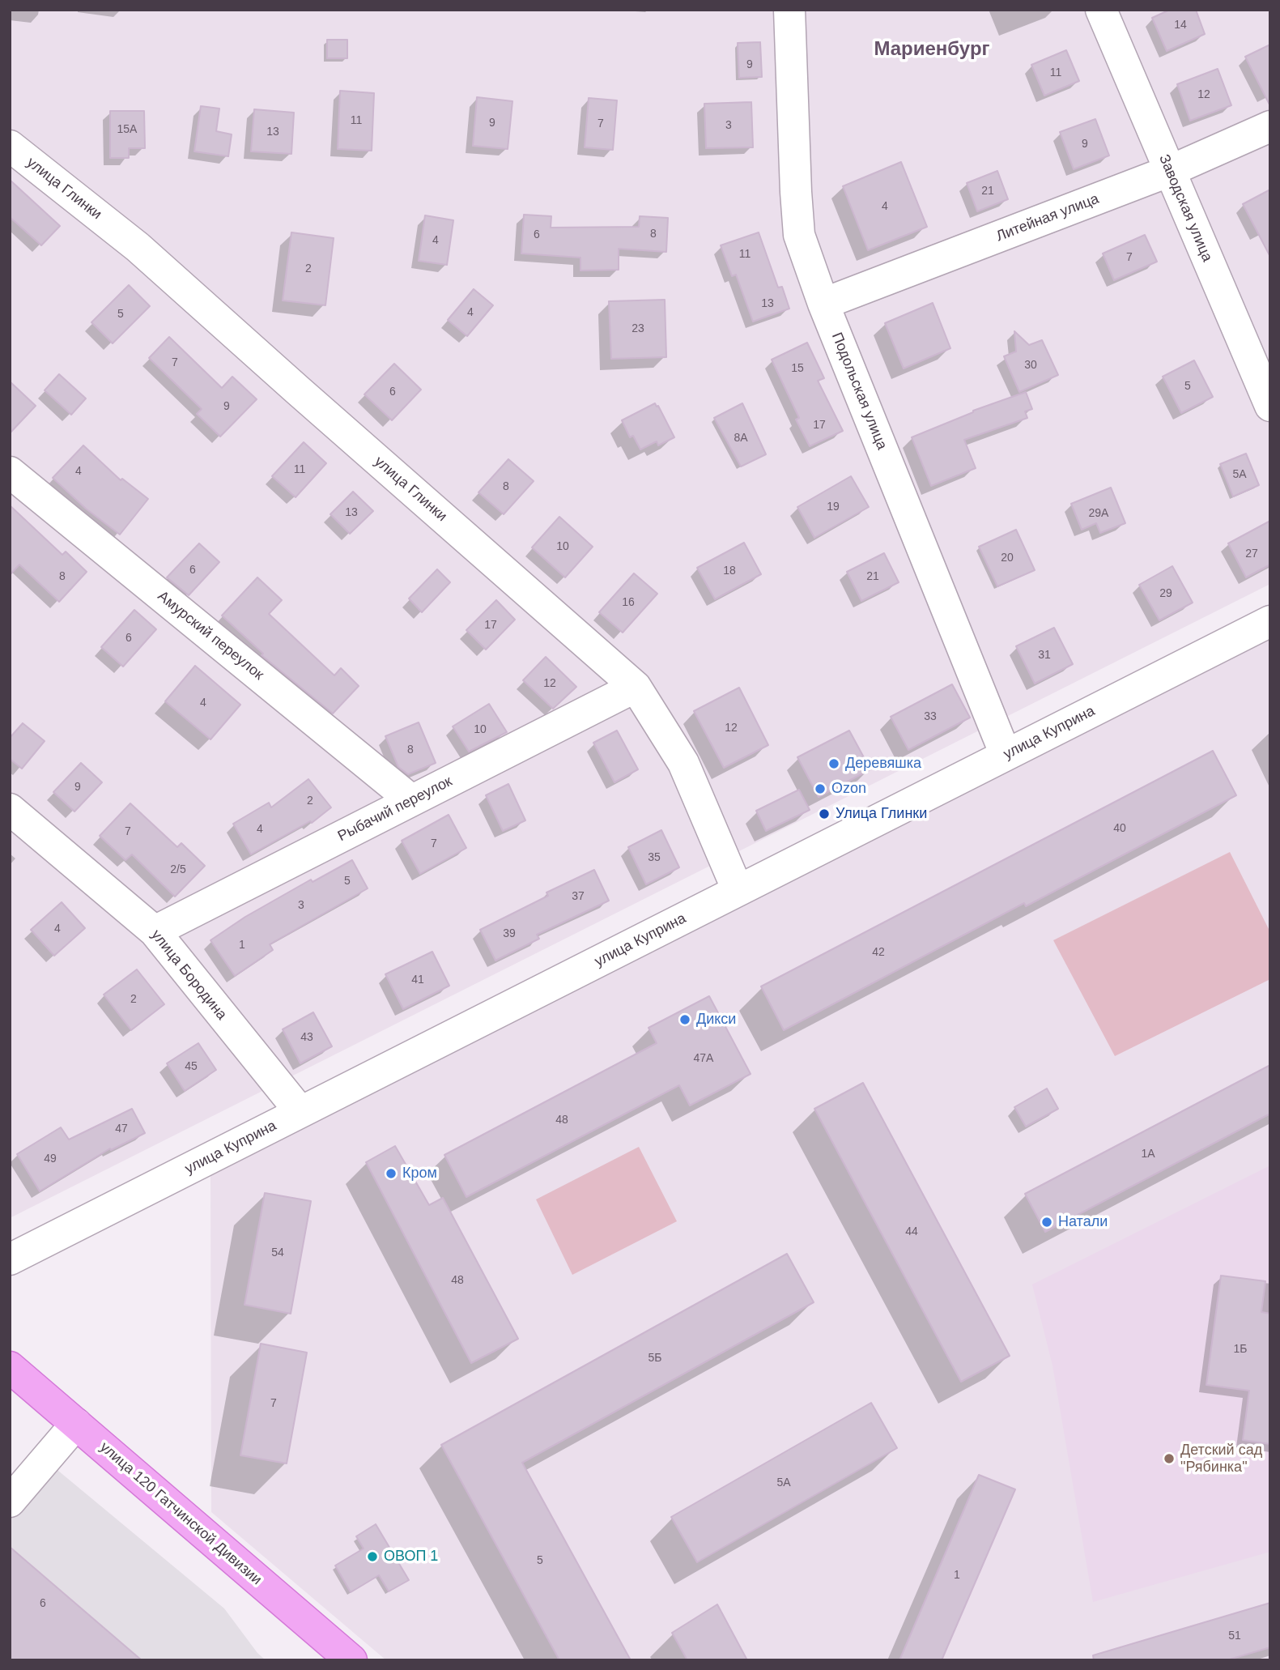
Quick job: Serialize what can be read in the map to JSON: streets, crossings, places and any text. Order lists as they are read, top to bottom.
{
  "streets": {
    "main road": ["улица 120 Гатчинской Дивизии"],
    "street": [
      "улица Глинки",
      "Заводская улица",
      "Литейная улица",
      "Подольская улица",
      "Амурский переулок",
      "улица Куприна",
      "Рыбачий переулок",
      "улица Бородина"
    ]
  },
  "crossings": [
    ["улица Глинки", "улица Куприна"],
    ["улица Глинки", "Рыбачий переулок"],
    ["Заводская улица", "Литейная улица"],
    ["Литейная улица", "Подольская улица"],
    ["Подольская улица", "улица Куприна"],
    ["Амурский переулок", "Рыбачий переулок"],
    ["улица Куприна", "улица Бородина"],
    ["Рыбачий переулок", "улица Бородина"]
  ],
  "districts": ["Мариенбург"],
  "places": [
    "Деревяшка",
    "Ozon",
    "Улица Глинки",
    "Дикси",
    "Кром",
    "Натали",
    "Детский сад \"Рябинка\"",
    "ОВОП 1"
  ],
  "house_numbers": [
    "14",
    "9",
    "11",
    "12",
    "11",
    "9",
    "7",
    "3",
    "15А",
    "13",
    "9",
    "21",
    "4",
    "8",
    "6",
    "4",
    "11",
    "7",
    "2",
    "13",
    "4",
    "5",
    "23",
    "7",
    "30",
    "15",
    "5",
    "6",
    "9",
    "17",
    "8А",
    "11",
    "4",
    "5А",
    "8",
    "19",
    "13",
    "29А",
    "10",
    "27",
    "20",
    "6",
    "18",
    "8",
    "21",
    "29",
    "16",
    "17",
    "6",
    "31",
    "12",
    "4",
    "33",
    "12",
    "10",
    "8",
    "9",
    "2",
    "40",
    "4",
    "7",
    "7",
    "35",
    "2/5",
    "5",
    "37",
    "3",
    "4",
    "39",
    "1",
    "42",
    "41",
    "2",
    "43",
    "47А",
    "45",
    "48",
    "47",
    "1А",
    "49",
    "44",
    "54",
    "48",
    "1Б",
    "5Б",
    "7",
    "5А",
    "5",
    "1",
    "6",
    "51"
  ]
}
